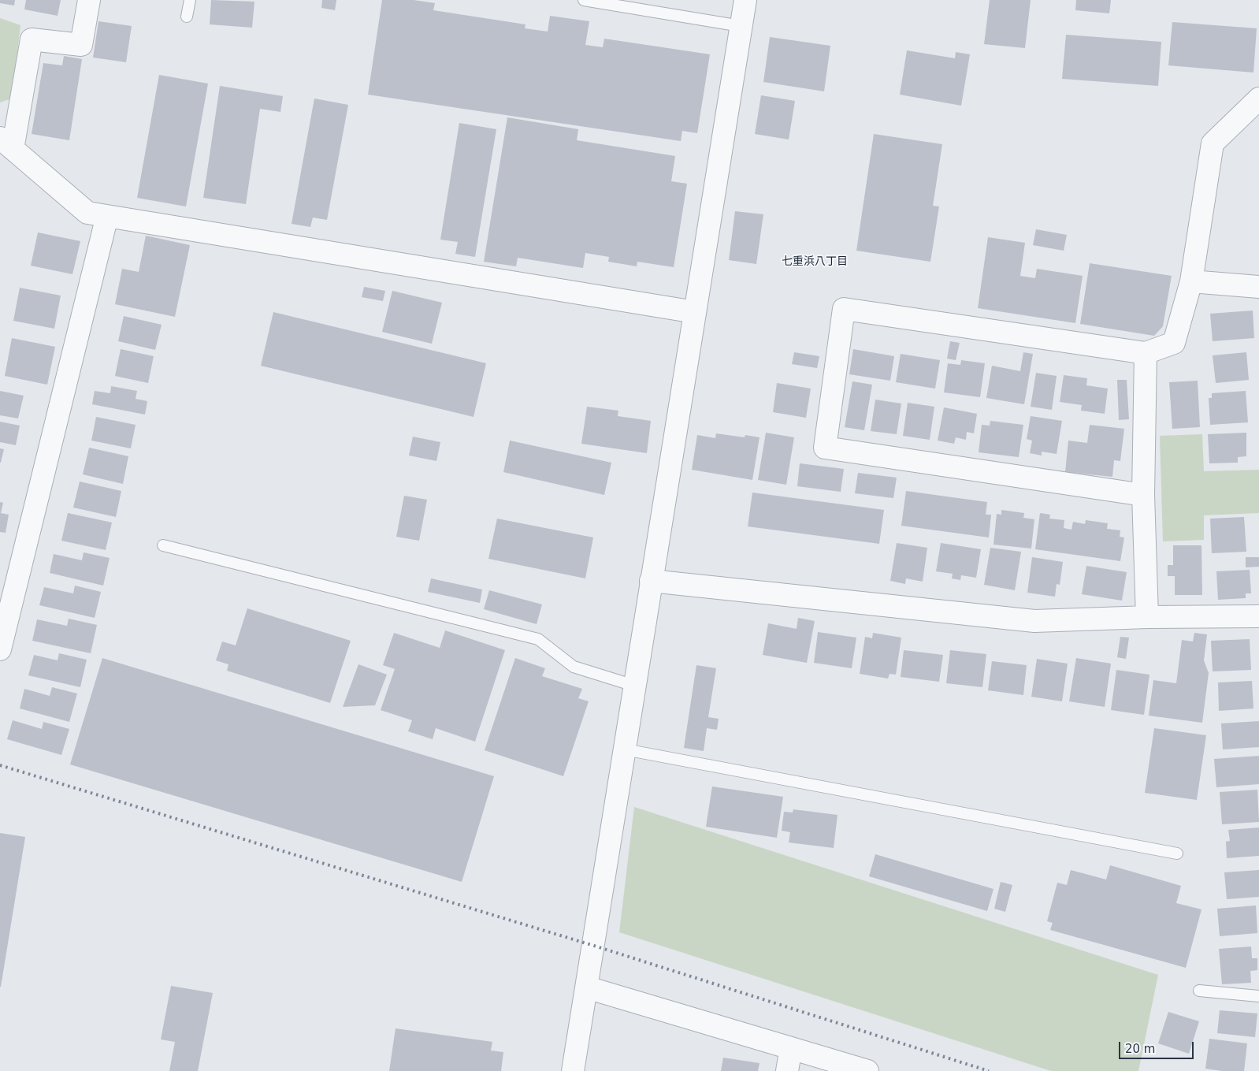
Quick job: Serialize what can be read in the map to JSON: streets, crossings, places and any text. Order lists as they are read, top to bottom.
{
  "districts": ["七重浜八丁目"],
  "scale_bar": "20 m"
}
